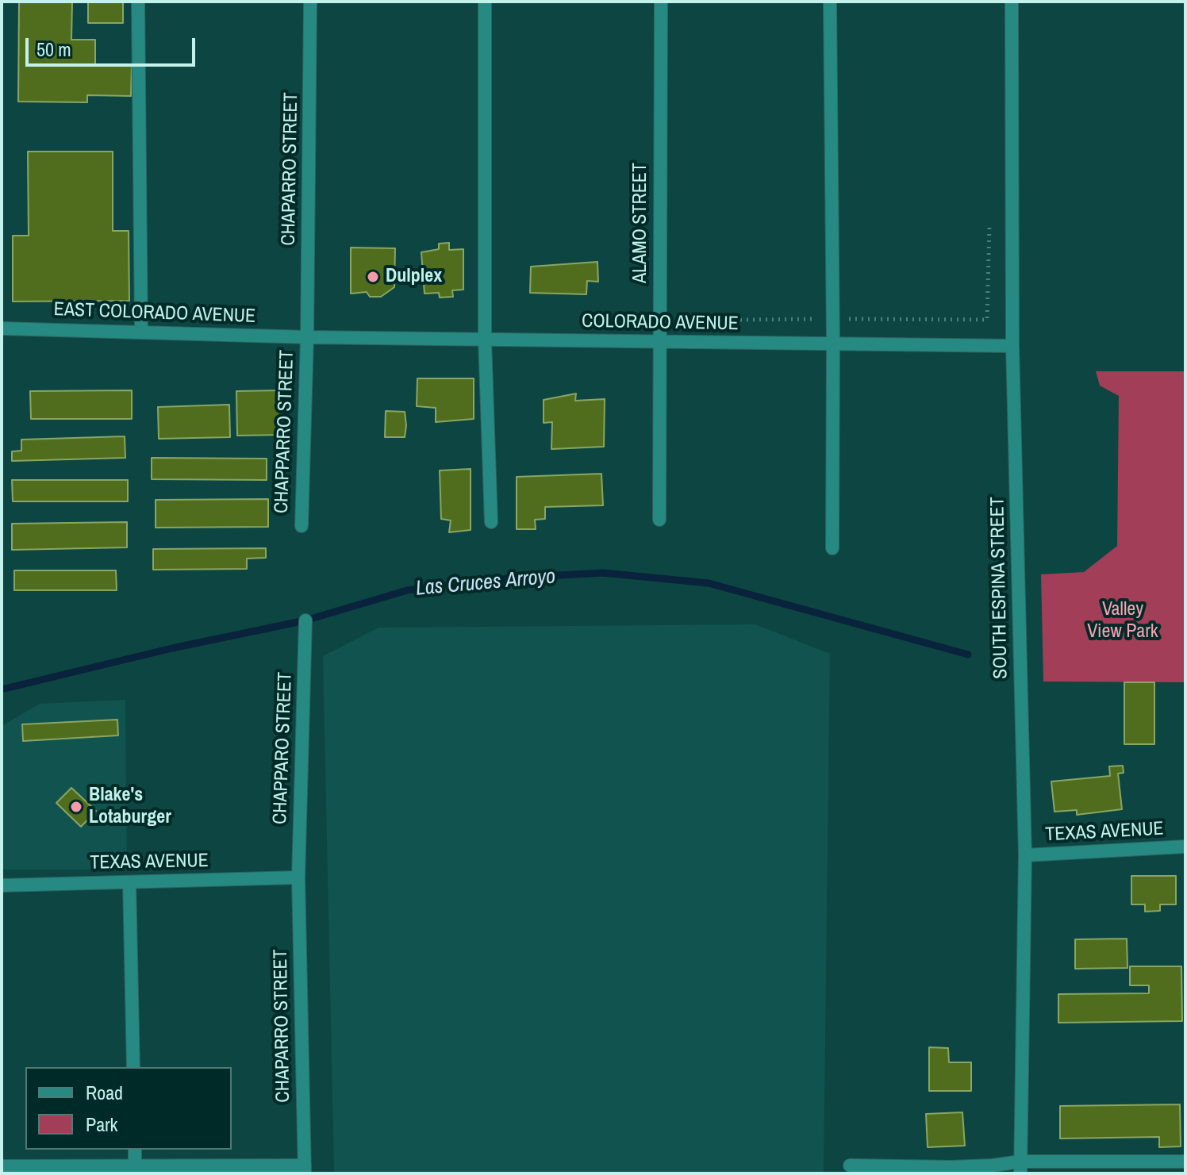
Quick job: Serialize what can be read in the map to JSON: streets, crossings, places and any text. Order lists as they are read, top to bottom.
{
  "streets": {
    "street": [
      "CHAPARRO STREET",
      "ALAMO STREET",
      "EAST COLORADO AVENUE",
      "COLORADO AVENUE",
      "CHAPPARRO STREET",
      "SOUTH ESPINA STREET",
      "CHAPPARO STREET",
      "TEXAS AVENUE"
    ]
  },
  "crossings": [
    ["CHAPARRO STREET", "EAST COLORADO AVENUE"],
    ["CHAPARRO STREET", "COLORADO AVENUE"],
    ["CHAPARRO STREET", "CHAPPARRO STREET"],
    ["CHAPARRO STREET", "CHAPPARO STREET"],
    ["CHAPARRO STREET", "TEXAS AVENUE"],
    ["ALAMO STREET", "COLORADO AVENUE"],
    ["EAST COLORADO AVENUE", "COLORADO AVENUE"],
    ["EAST COLORADO AVENUE", "CHAPPARRO STREET"],
    ["COLORADO AVENUE", "CHAPPARRO STREET"],
    ["COLORADO AVENUE", "SOUTH ESPINA STREET"],
    ["SOUTH ESPINA STREET", "TEXAS AVENUE"],
    ["CHAPPARO STREET", "TEXAS AVENUE"]
  ],
  "water": ["Las Cruces Arroyo"],
  "parks": ["Valley View Park"],
  "places": ["Dulplex", "Blake's Lotaburger"],
  "legend": ["Road", "Park"],
  "scale_bar": "50 m"
}
